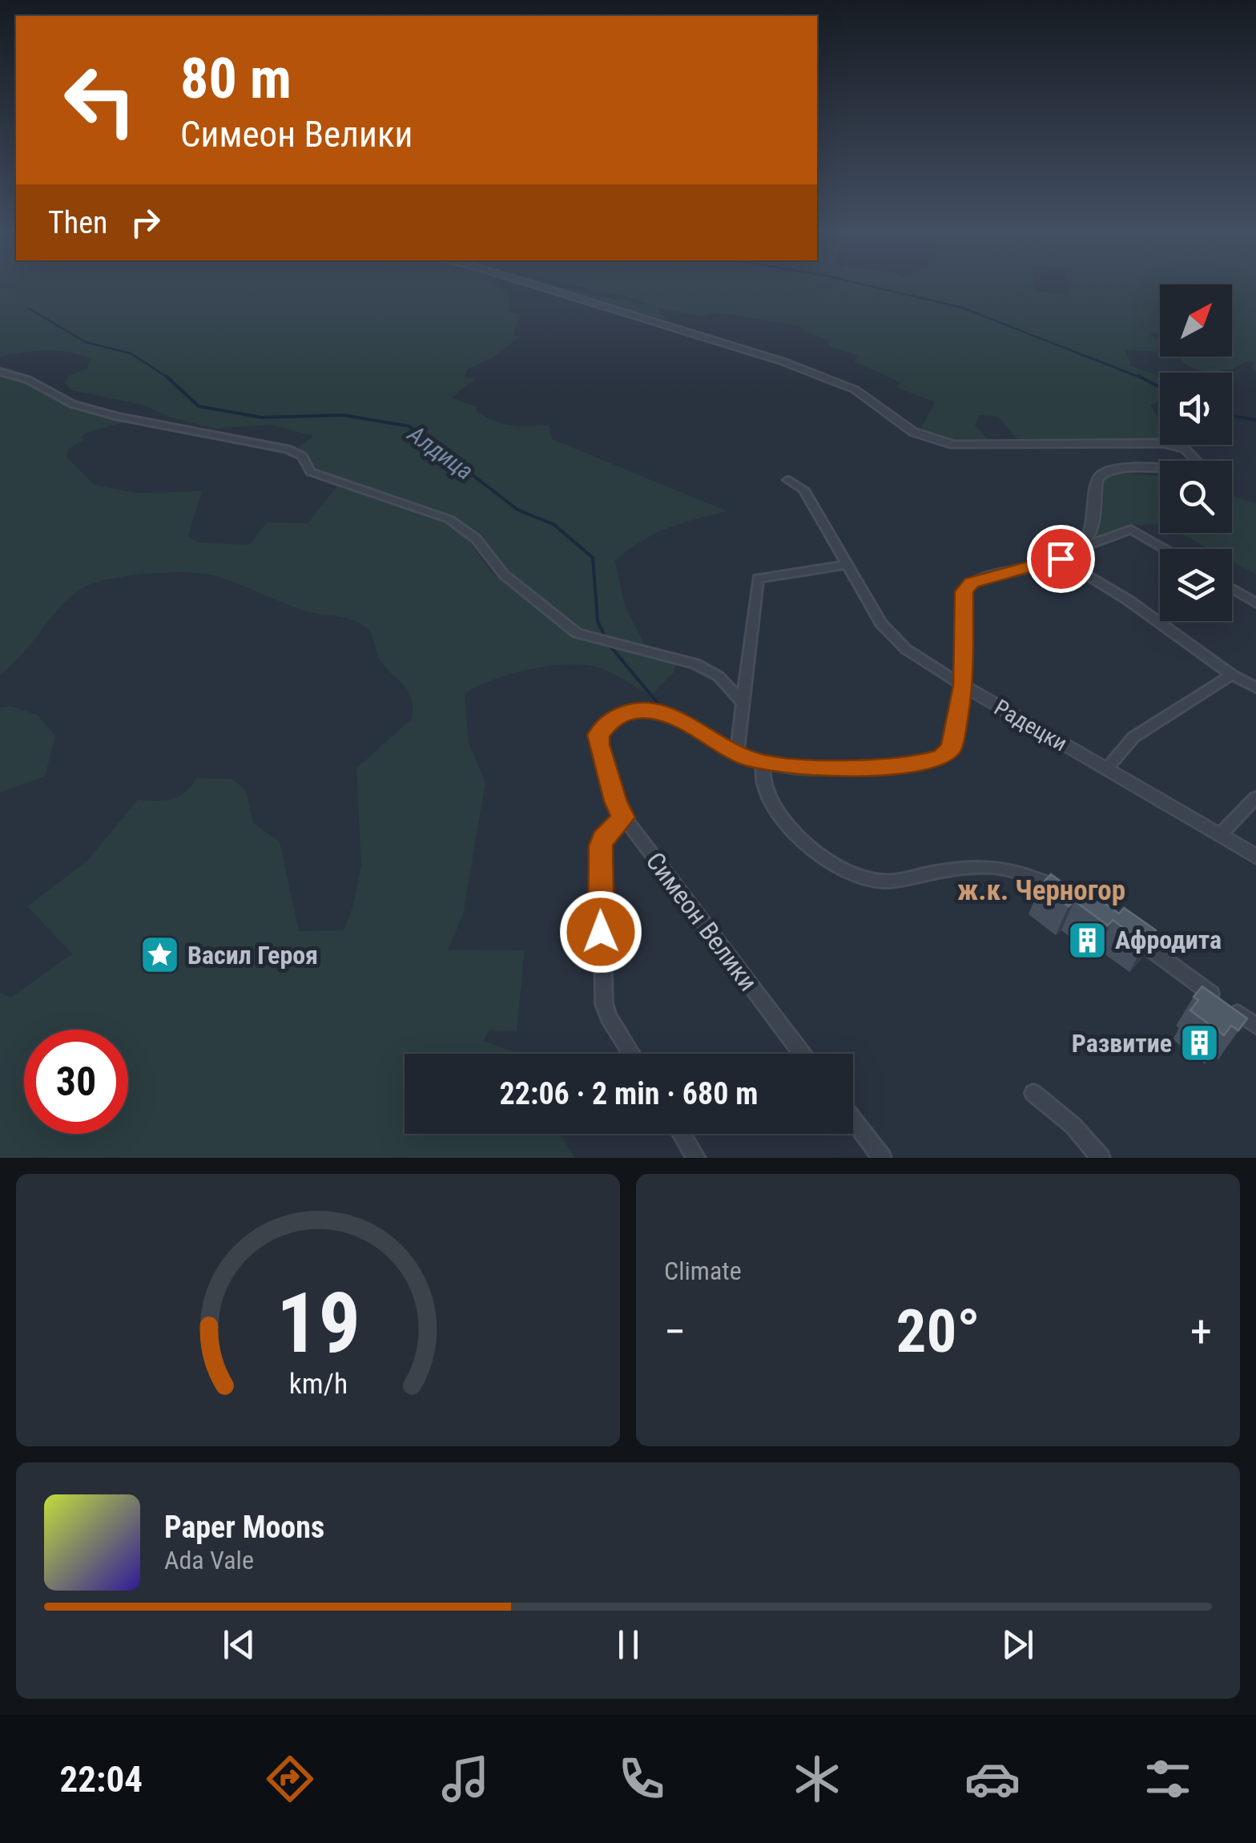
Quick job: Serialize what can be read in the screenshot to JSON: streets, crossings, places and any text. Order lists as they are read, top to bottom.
{
  "streets": {
    "street": ["Радецки", "Симеон Велики"]
  },
  "crossings": [
    ["Радецки", "Симеон Велики"]
  ],
  "districts": ["ж.к. Черногор"],
  "water": ["Алдица"],
  "places": {
    "building": ["Афродита", "Развитие"],
    "place": ["Васил Героя"]
  },
  "north": "top right",
  "page": {
    "turn": ["80 m", "Симеон Велики"],
    "then": "Then",
    "limit": "30",
    "trip": "22:06 · 2 min · 680 m",
    "tile": "Climate",
    "heat": ["−", "20°", "+"],
    "song": ["Paper Moons", "Ada Vale"],
    "tabs": "22:04",
    "gauge": ["19", "km/h"]
  }
}
